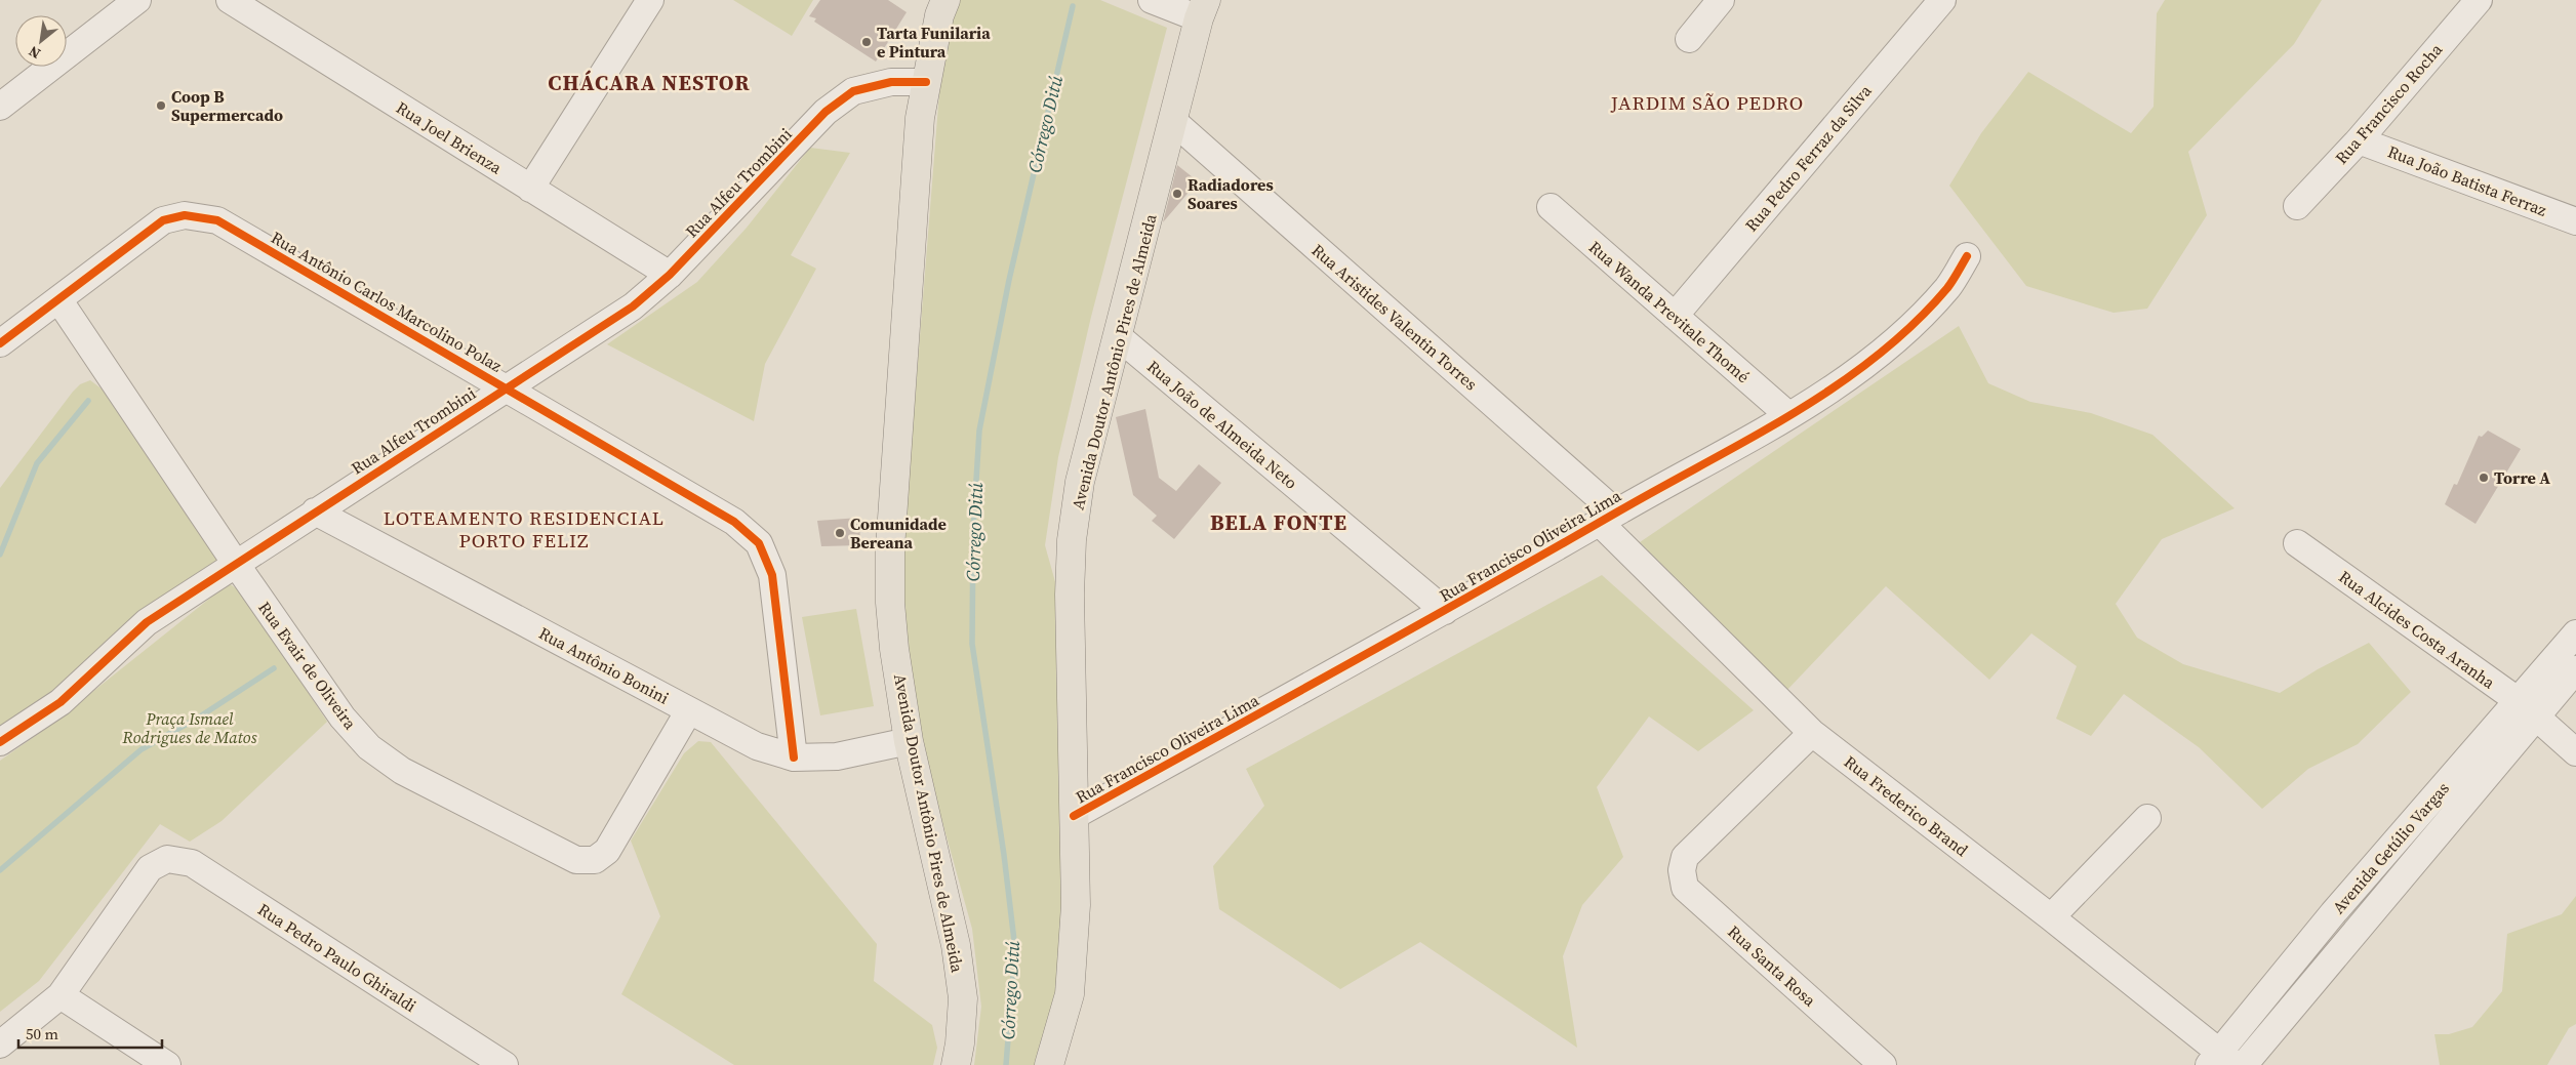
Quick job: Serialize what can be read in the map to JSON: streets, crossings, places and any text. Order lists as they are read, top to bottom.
{
  "streets": {
    "main road": ["Avenida Doutor Antônio Pires de Almeida"],
    "street": [
      "Rua Francisco Rocha",
      "Rua Joel Brienza",
      "Rua Pedro Ferraz da Silva",
      "Rua João Batista Ferraz",
      "Rua Alfeu Trombini",
      "Rua Antônio Carlos Marcolino Polaz",
      "Rua Wanda Previtale Thomé",
      "Rua Aristides Valentin Torres",
      "Rua João de Almeida Neto",
      "Rua Francisco Oliveira Lima",
      "Rua Alcides Costa Aranha",
      "Rua Evair de Oliveira",
      "Rua Antônio Bonini",
      "Rua Frederico Brand",
      "Avenida Getúlio Vargas",
      "Rua Pedro Paulo Ghiraldi",
      "Rua Santa Rosa"
    ]
  },
  "crossings": [
    ["Rua Francisco Rocha", "Rua João Batista Ferraz"],
    ["Rua Joel Brienza", "Rua Alfeu Trombini"],
    ["Rua Pedro Ferraz da Silva", "Rua Wanda Previtale Thomé"],
    ["Rua Alfeu Trombini", "Rua Antônio Carlos Marcolino Polaz"],
    ["Rua Alfeu Trombini", "Avenida Doutor Antônio Pires de Almeida"],
    ["Rua Alfeu Trombini", "Rua Evair de Oliveira"],
    ["Rua Alfeu Trombini", "Rua Antônio Bonini"],
    ["Rua Antônio Carlos Marcolino Polaz", "Rua Evair de Oliveira"],
    ["Rua Antônio Carlos Marcolino Polaz", "Rua Antônio Bonini"],
    ["Rua Wanda Previtale Thomé", "Rua Francisco Oliveira Lima"],
    ["Rua Aristides Valentin Torres", "Avenida Doutor Antônio Pires de Almeida"],
    ["Rua Aristides Valentin Torres", "Rua Francisco Oliveira Lima"],
    ["Rua Aristides Valentin Torres", "Rua Frederico Brand"],
    ["Avenida Doutor Antônio Pires de Almeida", "Rua João de Almeida Neto"],
    ["Avenida Doutor Antônio Pires de Almeida", "Rua Francisco Oliveira Lima"],
    ["Avenida Doutor Antônio Pires de Almeida", "Rua Antônio Bonini"],
    ["Rua João de Almeida Neto", "Rua Francisco Oliveira Lima"],
    ["Rua Francisco Oliveira Lima", "Rua Frederico Brand"],
    ["Rua Alcides Costa Aranha", "Avenida Getúlio Vargas"],
    ["Rua Evair de Oliveira", "Rua Antônio Bonini"],
    ["Rua Frederico Brand", "Avenida Getúlio Vargas"],
    ["Rua Frederico Brand", "Rua Santa Rosa"]
  ],
  "districts": [
    "CHÁCARA NESTOR",
    "JARDIM SÃO PEDRO",
    "LOTEAMENTO RESIDENCIAL PORTO FELIZ",
    "BELA FONTE"
  ],
  "water": ["Córrego Ditú"],
  "parks": ["Praça Ismael Rodrigues de Matos"],
  "places": [
    "Tarta Funilaria e Pintura",
    "Coop B Supermercado",
    "Radiadores Soares",
    "Torre A",
    "Comunidade Bereana"
  ],
  "scale_bar": "50 m",
  "north": "bottom left"
}
